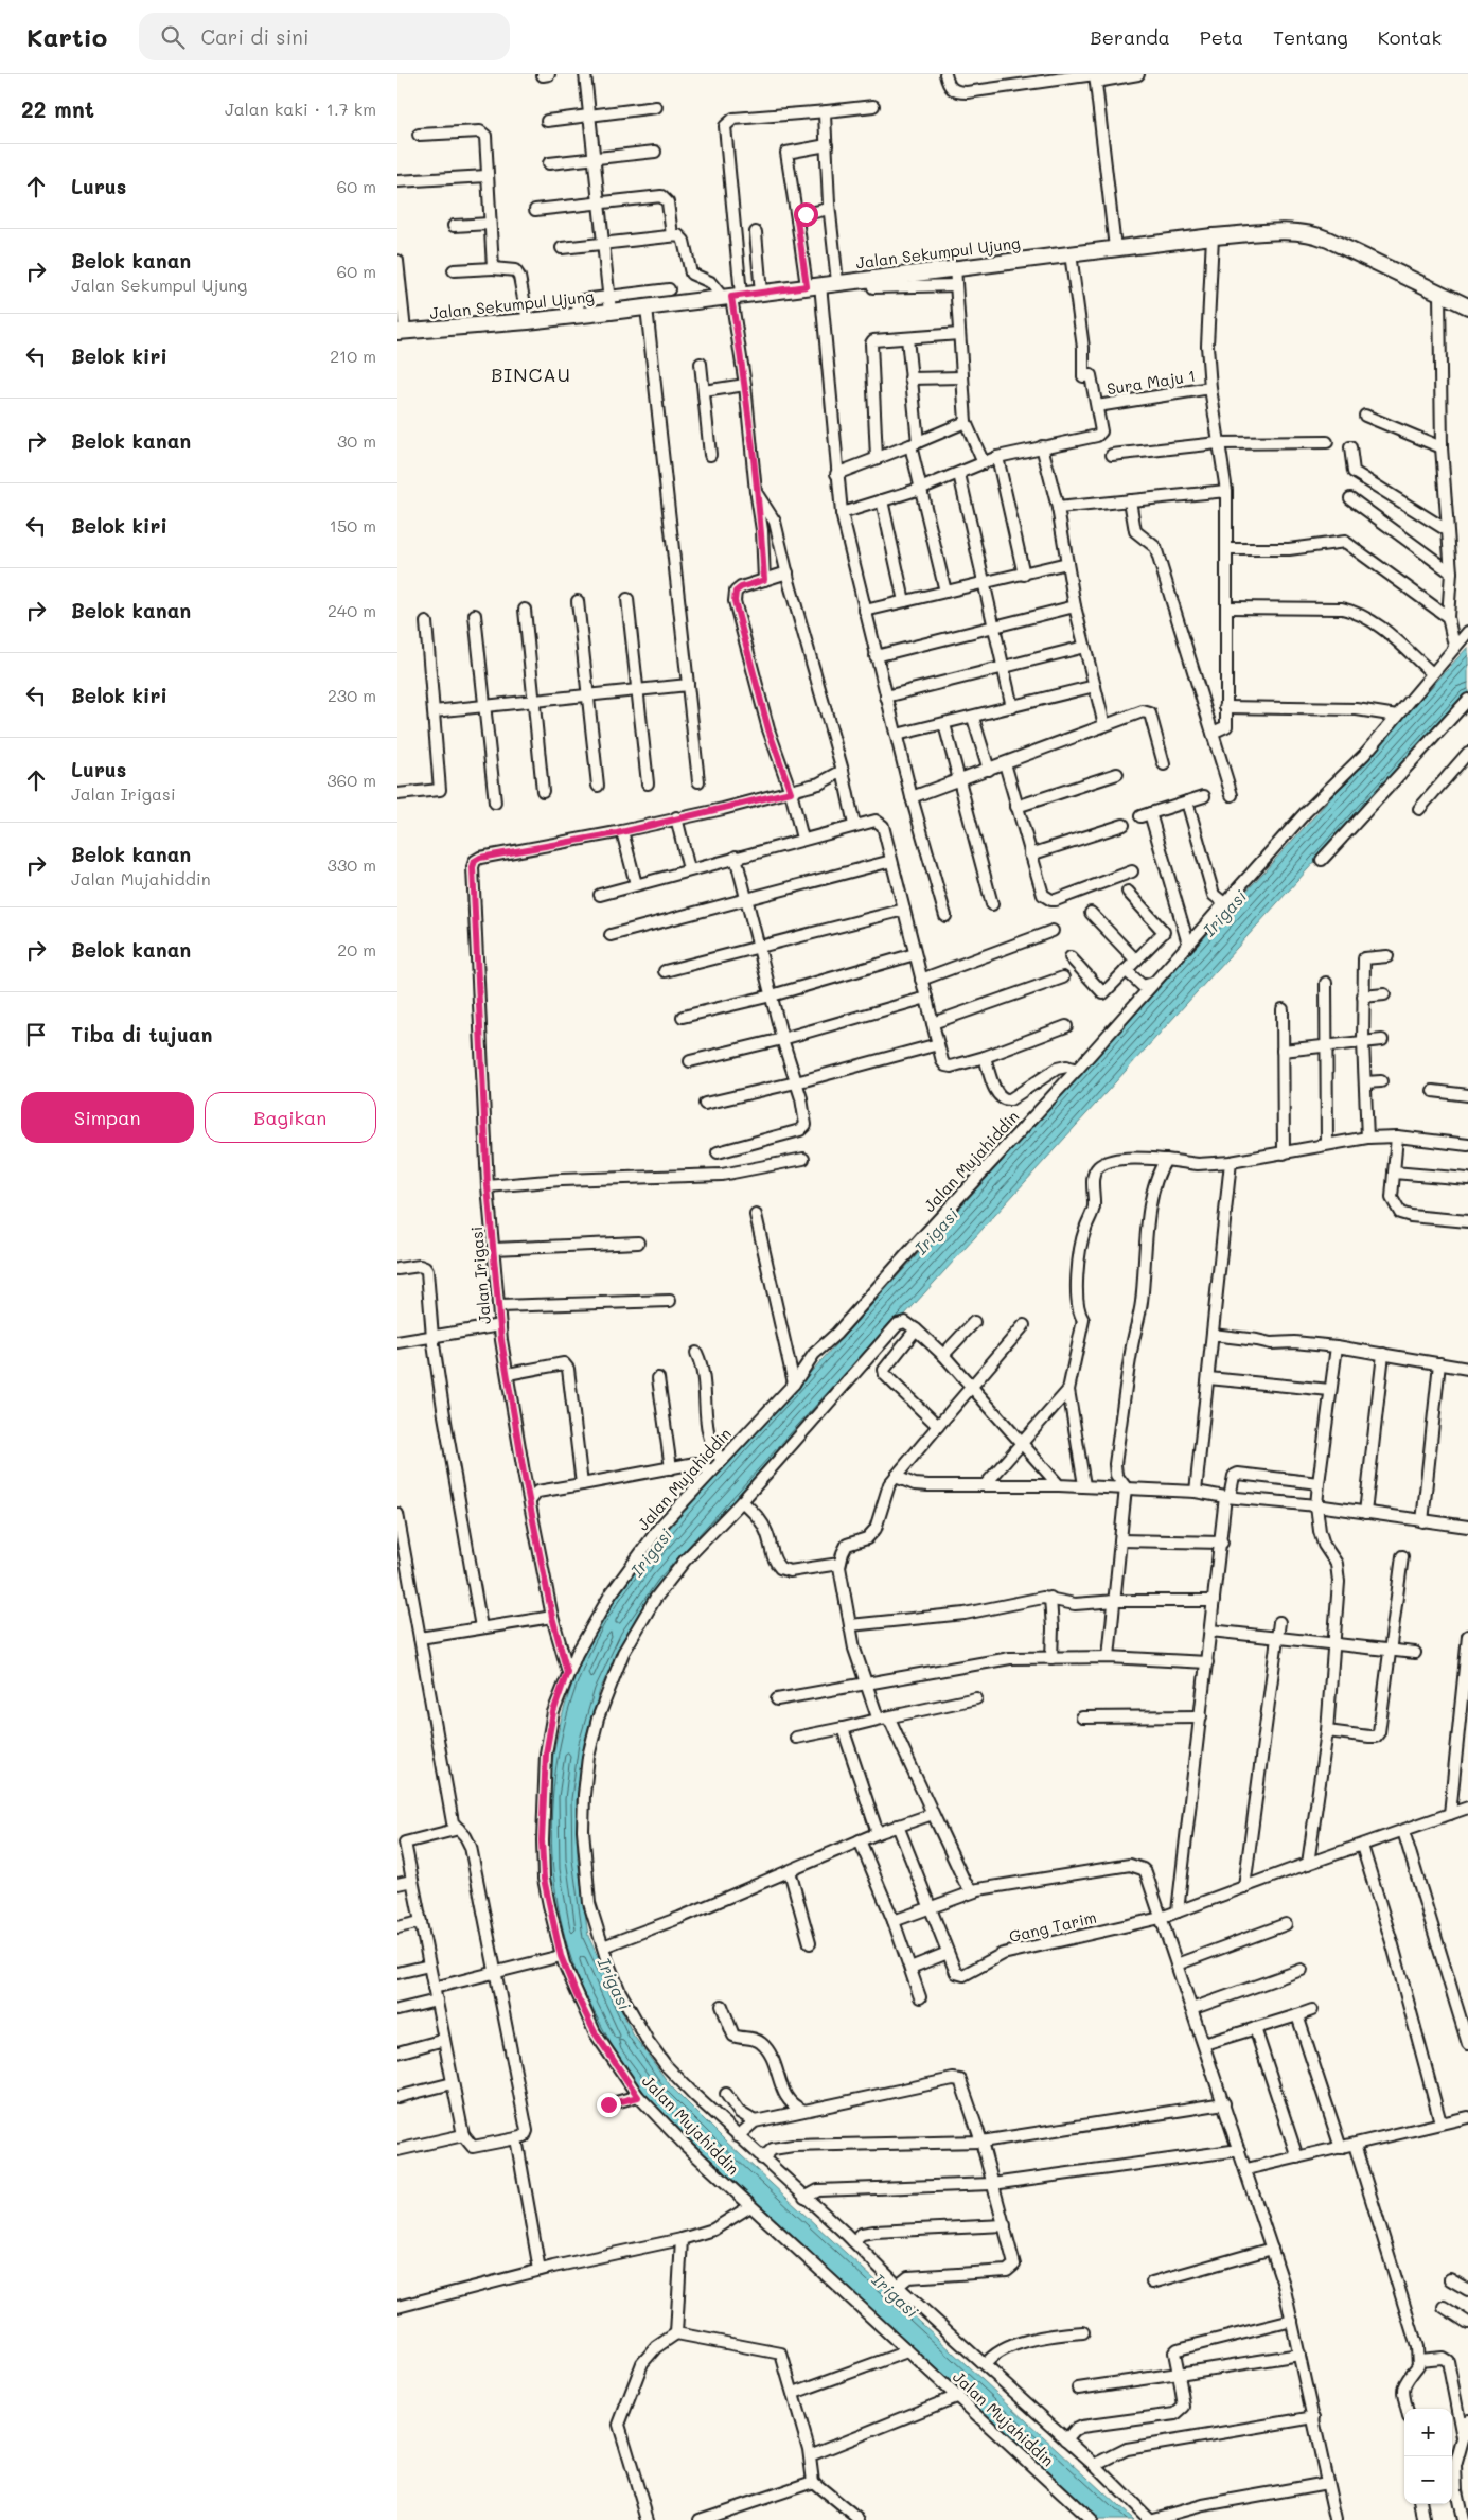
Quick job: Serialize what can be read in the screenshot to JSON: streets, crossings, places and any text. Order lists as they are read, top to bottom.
{
  "streets": {
    "main road": ["Jalan Sekumpul Ujung"],
    "street": [
      "Sura Maju 1",
      "Jalan Mujahiddin",
      "Jalan Irigasi",
      "Gang Tarim"
    ]
  },
  "crossings": [
    ["Jalan Mujahiddin", "Jalan Irigasi"]
  ],
  "districts": ["BINCAU"],
  "water": ["Irigasi"],
  "page": {
    "header": "Kartio",
    "search": "Cari di sini",
    "nav": [
      "Beranda",
      "Peta",
      "Tentang",
      "Kontak"
    ],
    "heading": ["22 mnt", "Jalan kaki · 1.7 km"],
    "list": [
      ["Lurus", "60 m"],
      ["Belok kanan", "Jalan Sekumpul Ujung", "60 m"],
      ["Belok kiri", "210 m"],
      ["Belok kanan", "30 m"],
      ["Belok kiri", "150 m"],
      ["Belok kanan", "240 m"],
      ["Belok kiri", "230 m"],
      ["Lurus", "Jalan Irigasi", "360 m"],
      ["Belok kanan", "Jalan Mujahiddin", "330 m"],
      ["Belok kanan", "20 m"],
      "Tiba di tujuan"
    ],
    "buttons": ["Simpan", "Bagikan"],
    "map_buttons": ["+", "−"]
  }
}
